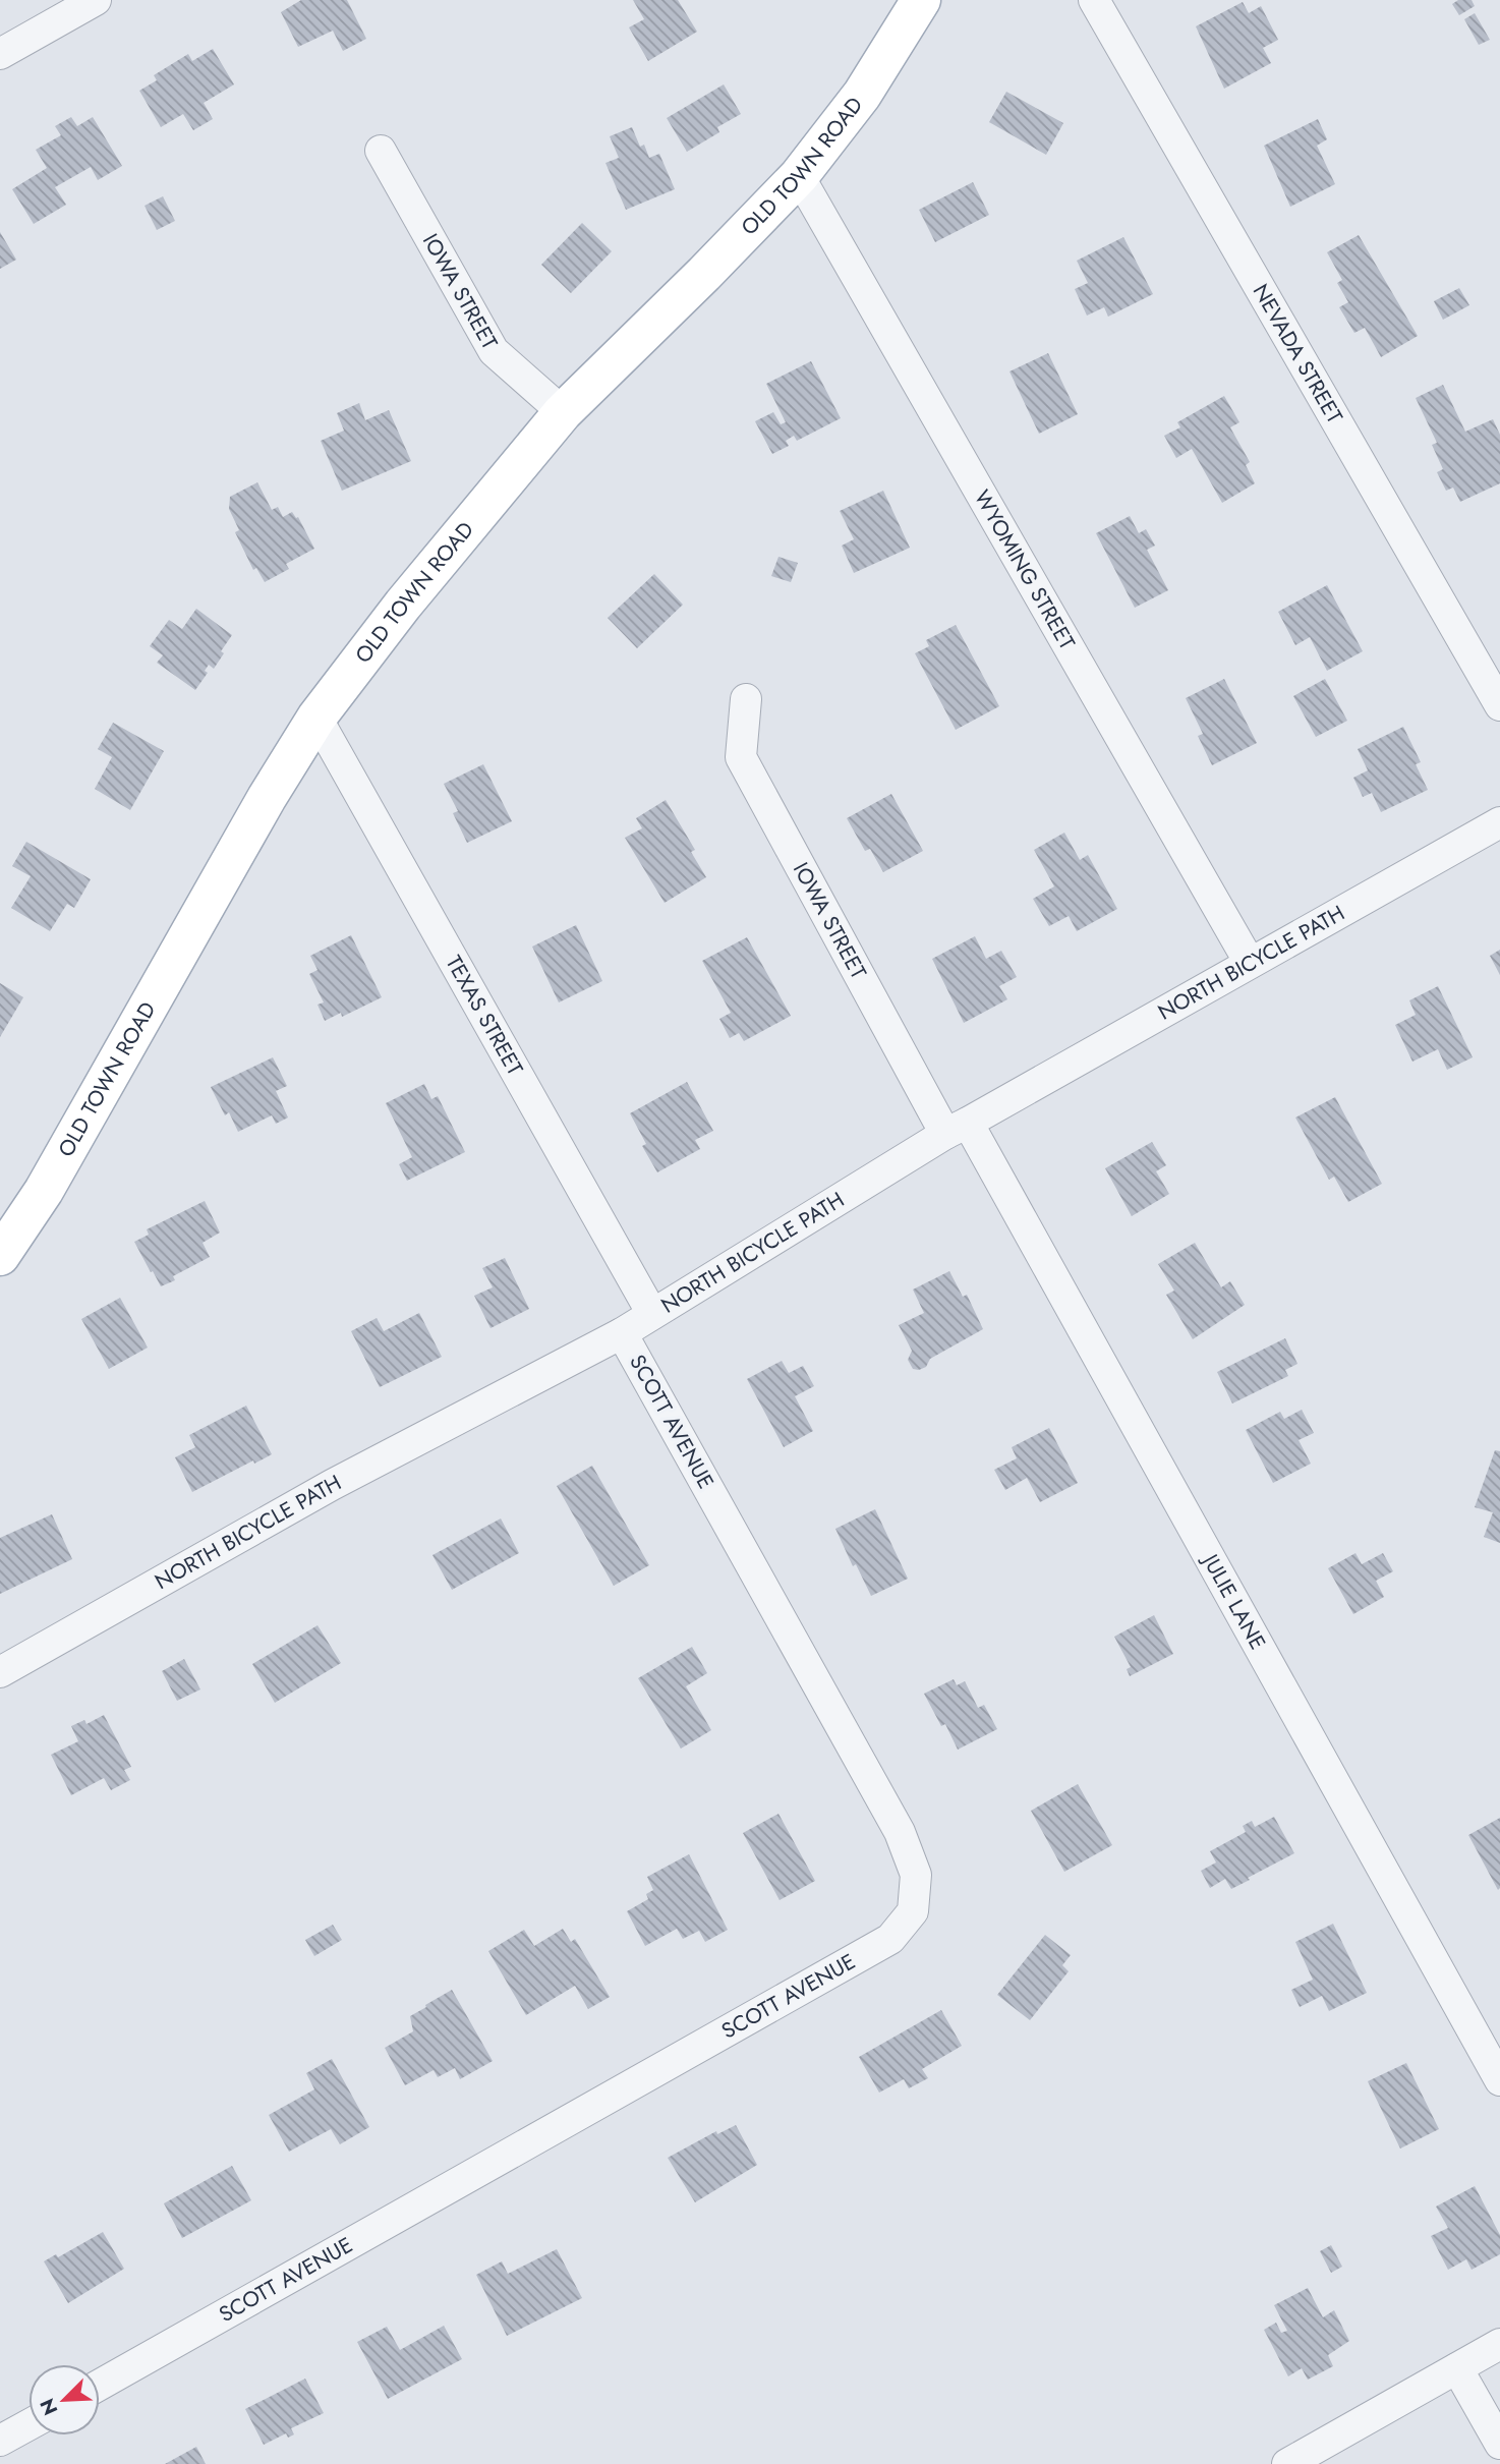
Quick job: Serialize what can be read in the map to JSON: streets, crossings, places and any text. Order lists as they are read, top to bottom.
{
  "streets": {
    "main road": ["OLD TOWN ROAD"],
    "street": [
      "IOWA STREET",
      "NEVADA STREET",
      "WYOMING STREET",
      "NORTH BICYCLE PATH",
      "TEXAS STREET",
      "SCOTT AVENUE",
      "JULIE LANE"
    ]
  },
  "crossings": [
    ["OLD TOWN ROAD", "IOWA STREET"],
    ["OLD TOWN ROAD", "WYOMING STREET"],
    ["OLD TOWN ROAD", "TEXAS STREET"],
    ["IOWA STREET", "NORTH BICYCLE PATH"],
    ["IOWA STREET", "JULIE LANE"],
    ["WYOMING STREET", "NORTH BICYCLE PATH"],
    ["NORTH BICYCLE PATH", "TEXAS STREET"],
    ["NORTH BICYCLE PATH", "SCOTT AVENUE"],
    ["NORTH BICYCLE PATH", "JULIE LANE"]
  ],
  "north": "bottom left"
}
